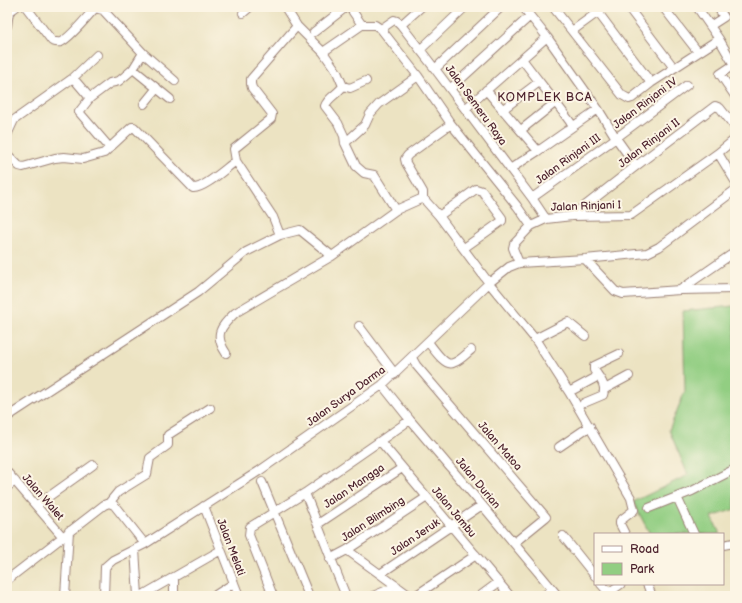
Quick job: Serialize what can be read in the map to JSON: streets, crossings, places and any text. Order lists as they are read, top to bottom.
{
  "streets": {
    "street": [
      "Jalan Rinjani IV",
      "Jalan Semeru Raya",
      "Jalan Rinjani II",
      "Jalan Rinjani III",
      "Jalan Rinjani I",
      "Jalan Surya Darma",
      "Jalan Matoa",
      "Jalan Durian",
      "Jalan Mangga",
      "Jalan Walet",
      "Jalan Jambu",
      "Jalan Blimbing",
      "Jalan Jeruk",
      "Jalan Melati"
    ]
  },
  "crossings": [
    ["Jalan Rinjani IV", "Jalan Rinjani III"],
    ["Jalan Semeru Raya", "Jalan Rinjani III"],
    ["Jalan Semeru Raya", "Jalan Rinjani I"],
    ["Jalan Rinjani II", "Jalan Rinjani I"],
    ["Jalan Rinjani I", "Jalan Surya Darma"],
    ["Jalan Surya Darma", "Jalan Matoa"],
    ["Jalan Surya Darma", "Jalan Durian"],
    ["Jalan Surya Darma", "Jalan Melati"],
    ["Jalan Matoa", "Jalan Durian"],
    ["Jalan Durian", "Jalan Jeruk"],
    ["Jalan Mangga", "Jalan Jambu"],
    ["Jalan Jambu", "Jalan Blimbing"],
    ["Jalan Jambu", "Jalan Jeruk"]
  ],
  "districts": ["KOMPLEK BCA"],
  "legend": ["Road", "Park"]
}
